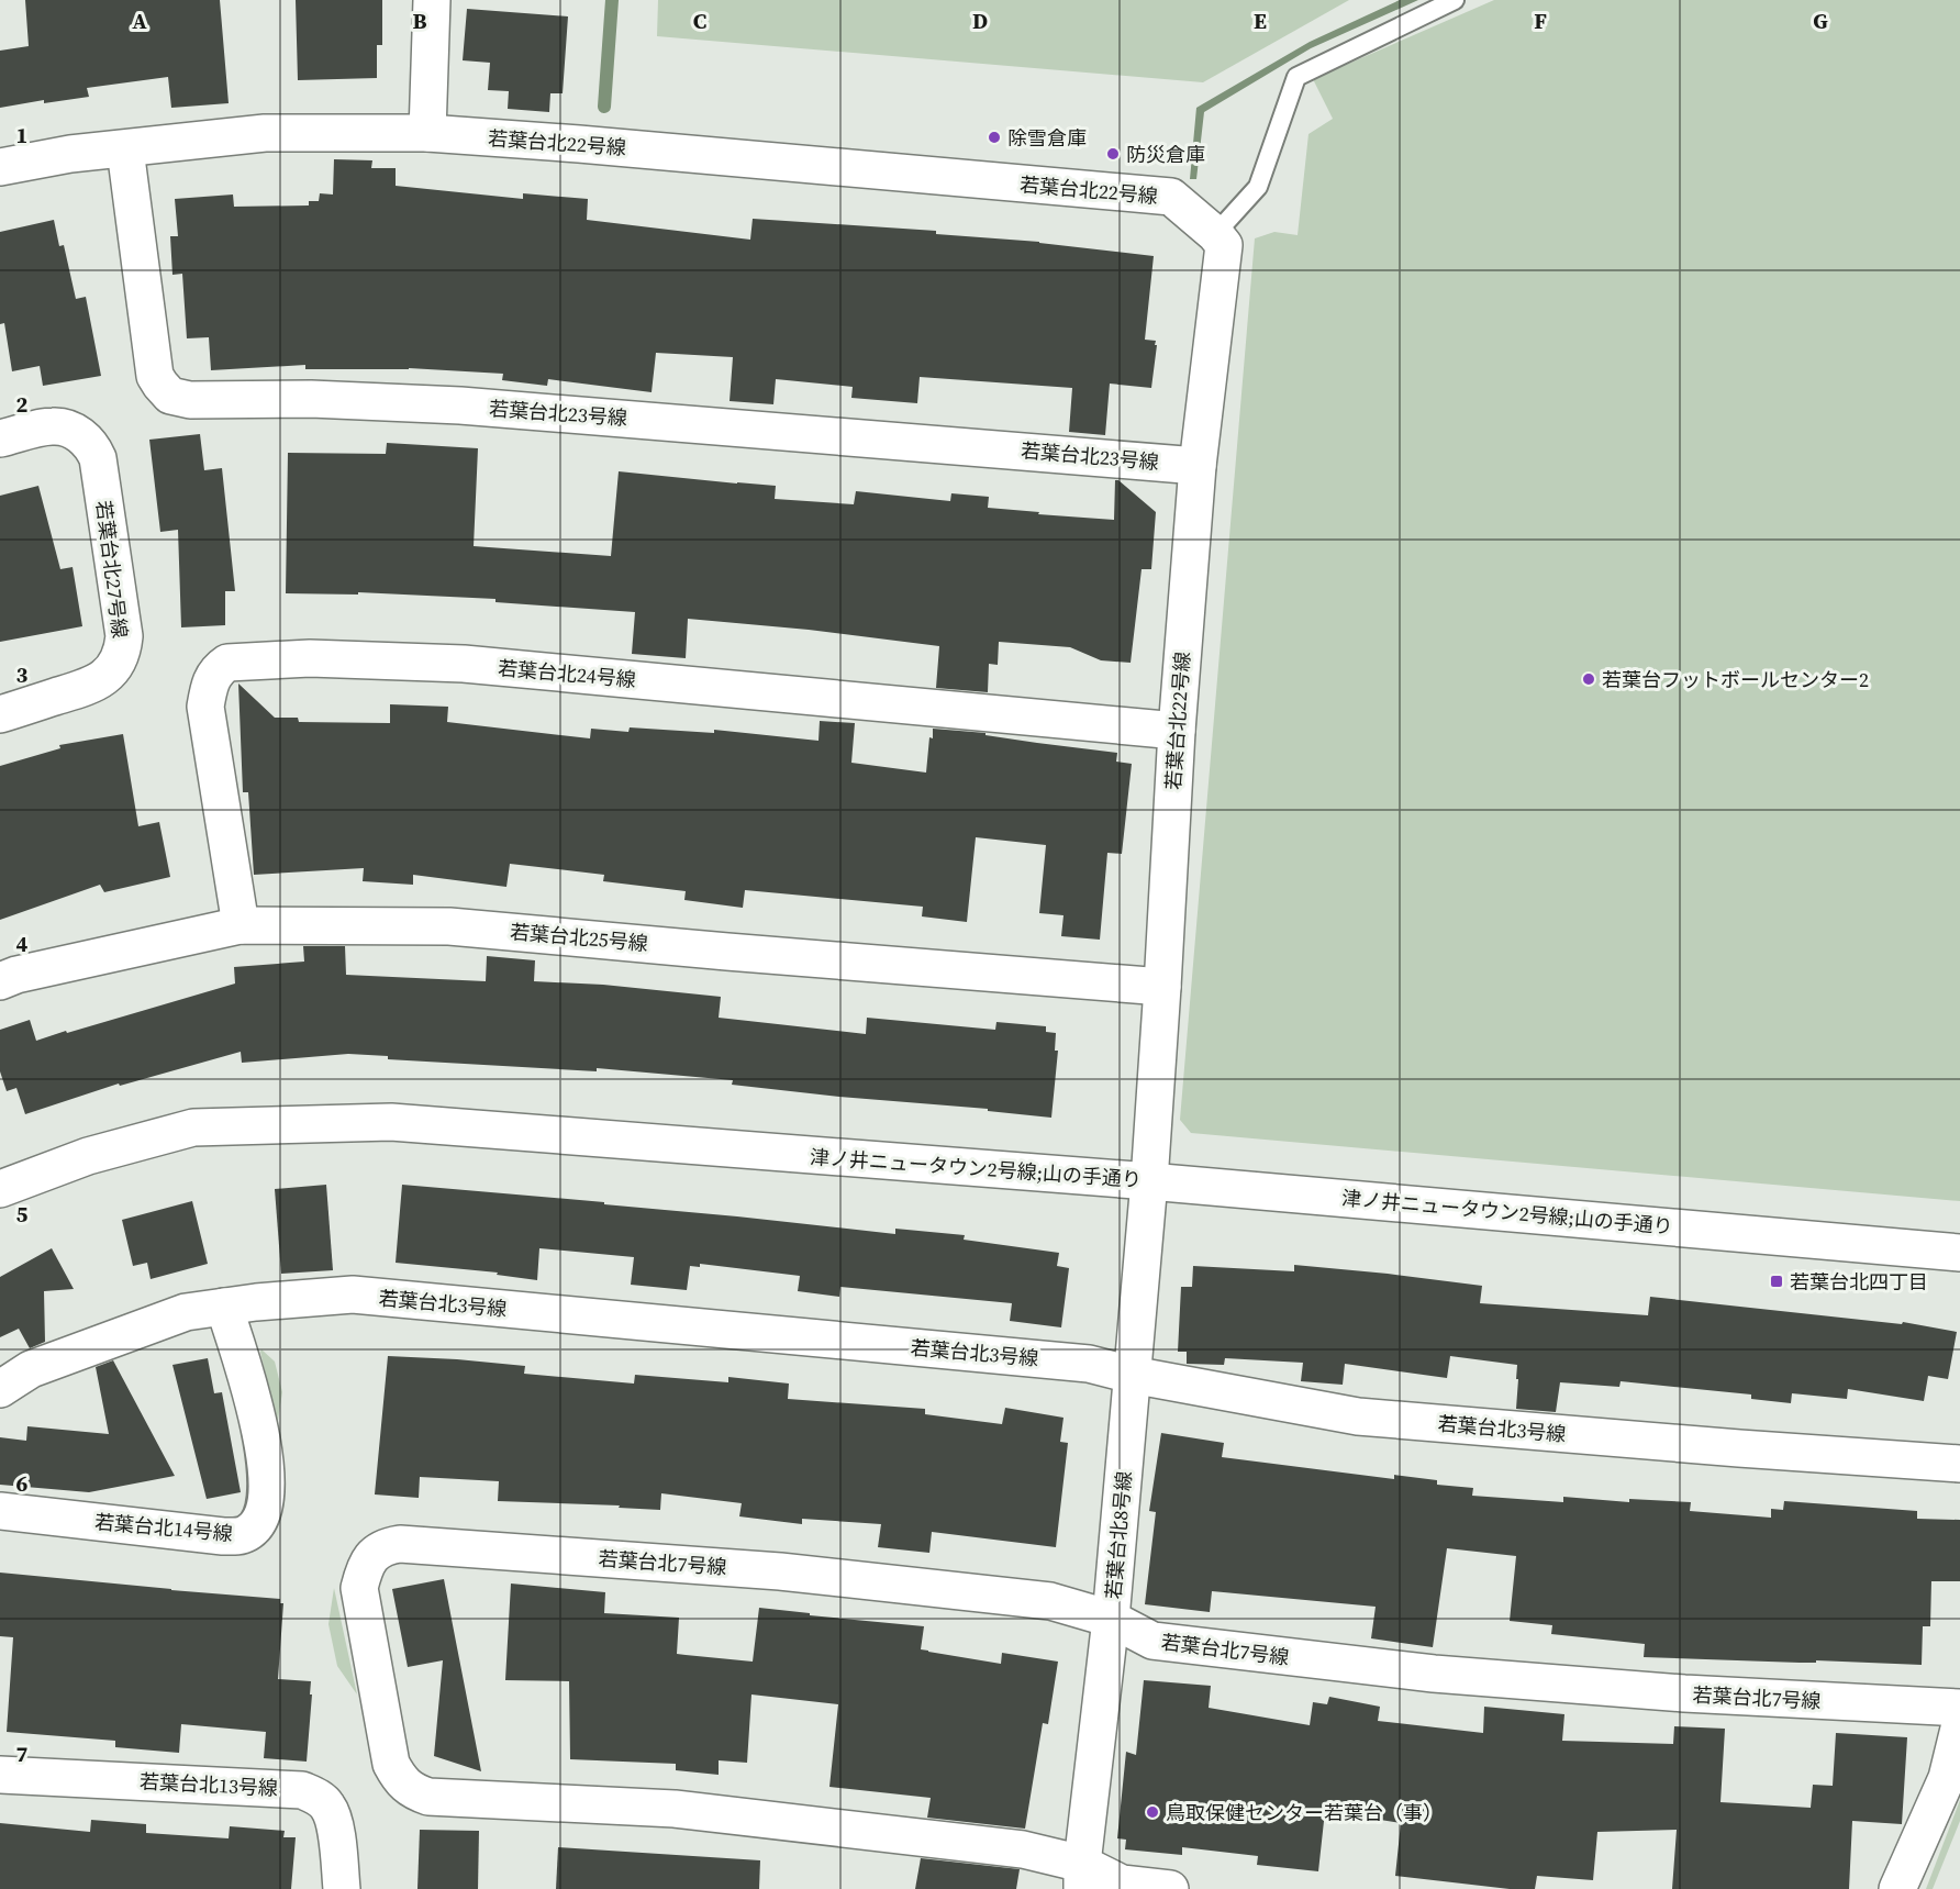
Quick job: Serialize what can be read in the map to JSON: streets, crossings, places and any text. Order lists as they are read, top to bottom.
{
  "streets": {
    "street": [
      "若葉台北22号線",
      "若葉台北23号線",
      "若葉台北27号線",
      "若葉台北24号線",
      "若葉台北25号線",
      "津ノ井ニュータウン2号線;山の手通り",
      "若葉台北3号線",
      "若葉台北14号線",
      "若葉台北8号線",
      "若葉台北7号線",
      "若葉台北13号線"
    ]
  },
  "crossings": [
    ["若葉台北22号線", "若葉台北23号線"],
    ["若葉台北22号線", "若葉台北24号線"],
    ["若葉台北22号線", "若葉台北25号線"],
    ["若葉台北22号線", "津ノ井ニュータウン2号線;山の手通り"],
    ["若葉台北22号線", "若葉台北8号線"],
    ["若葉台北24号線", "若葉台北25号線"],
    ["津ノ井ニュータウン2号線;山の手通り", "若葉台北8号線"],
    ["若葉台北3号線", "若葉台北14号線"],
    ["若葉台北3号線", "若葉台北8号線"],
    ["若葉台北8号線", "若葉台北7号線"]
  ],
  "places": {
    "other": [
      "除雪倉庫",
      "防災倉庫",
      "若葉台フットボールセンター2",
      "鳥取保健センター若葉台（事）"
    ],
    "transit": ["若葉台北四丁目"]
  },
  "grid": {
    "columns": [
      "A",
      "B",
      "C",
      "D",
      "E",
      "F",
      "G"
    ],
    "rows": [
      "1",
      "2",
      "3",
      "4",
      "5",
      "6",
      "7"
    ]
  }
}
